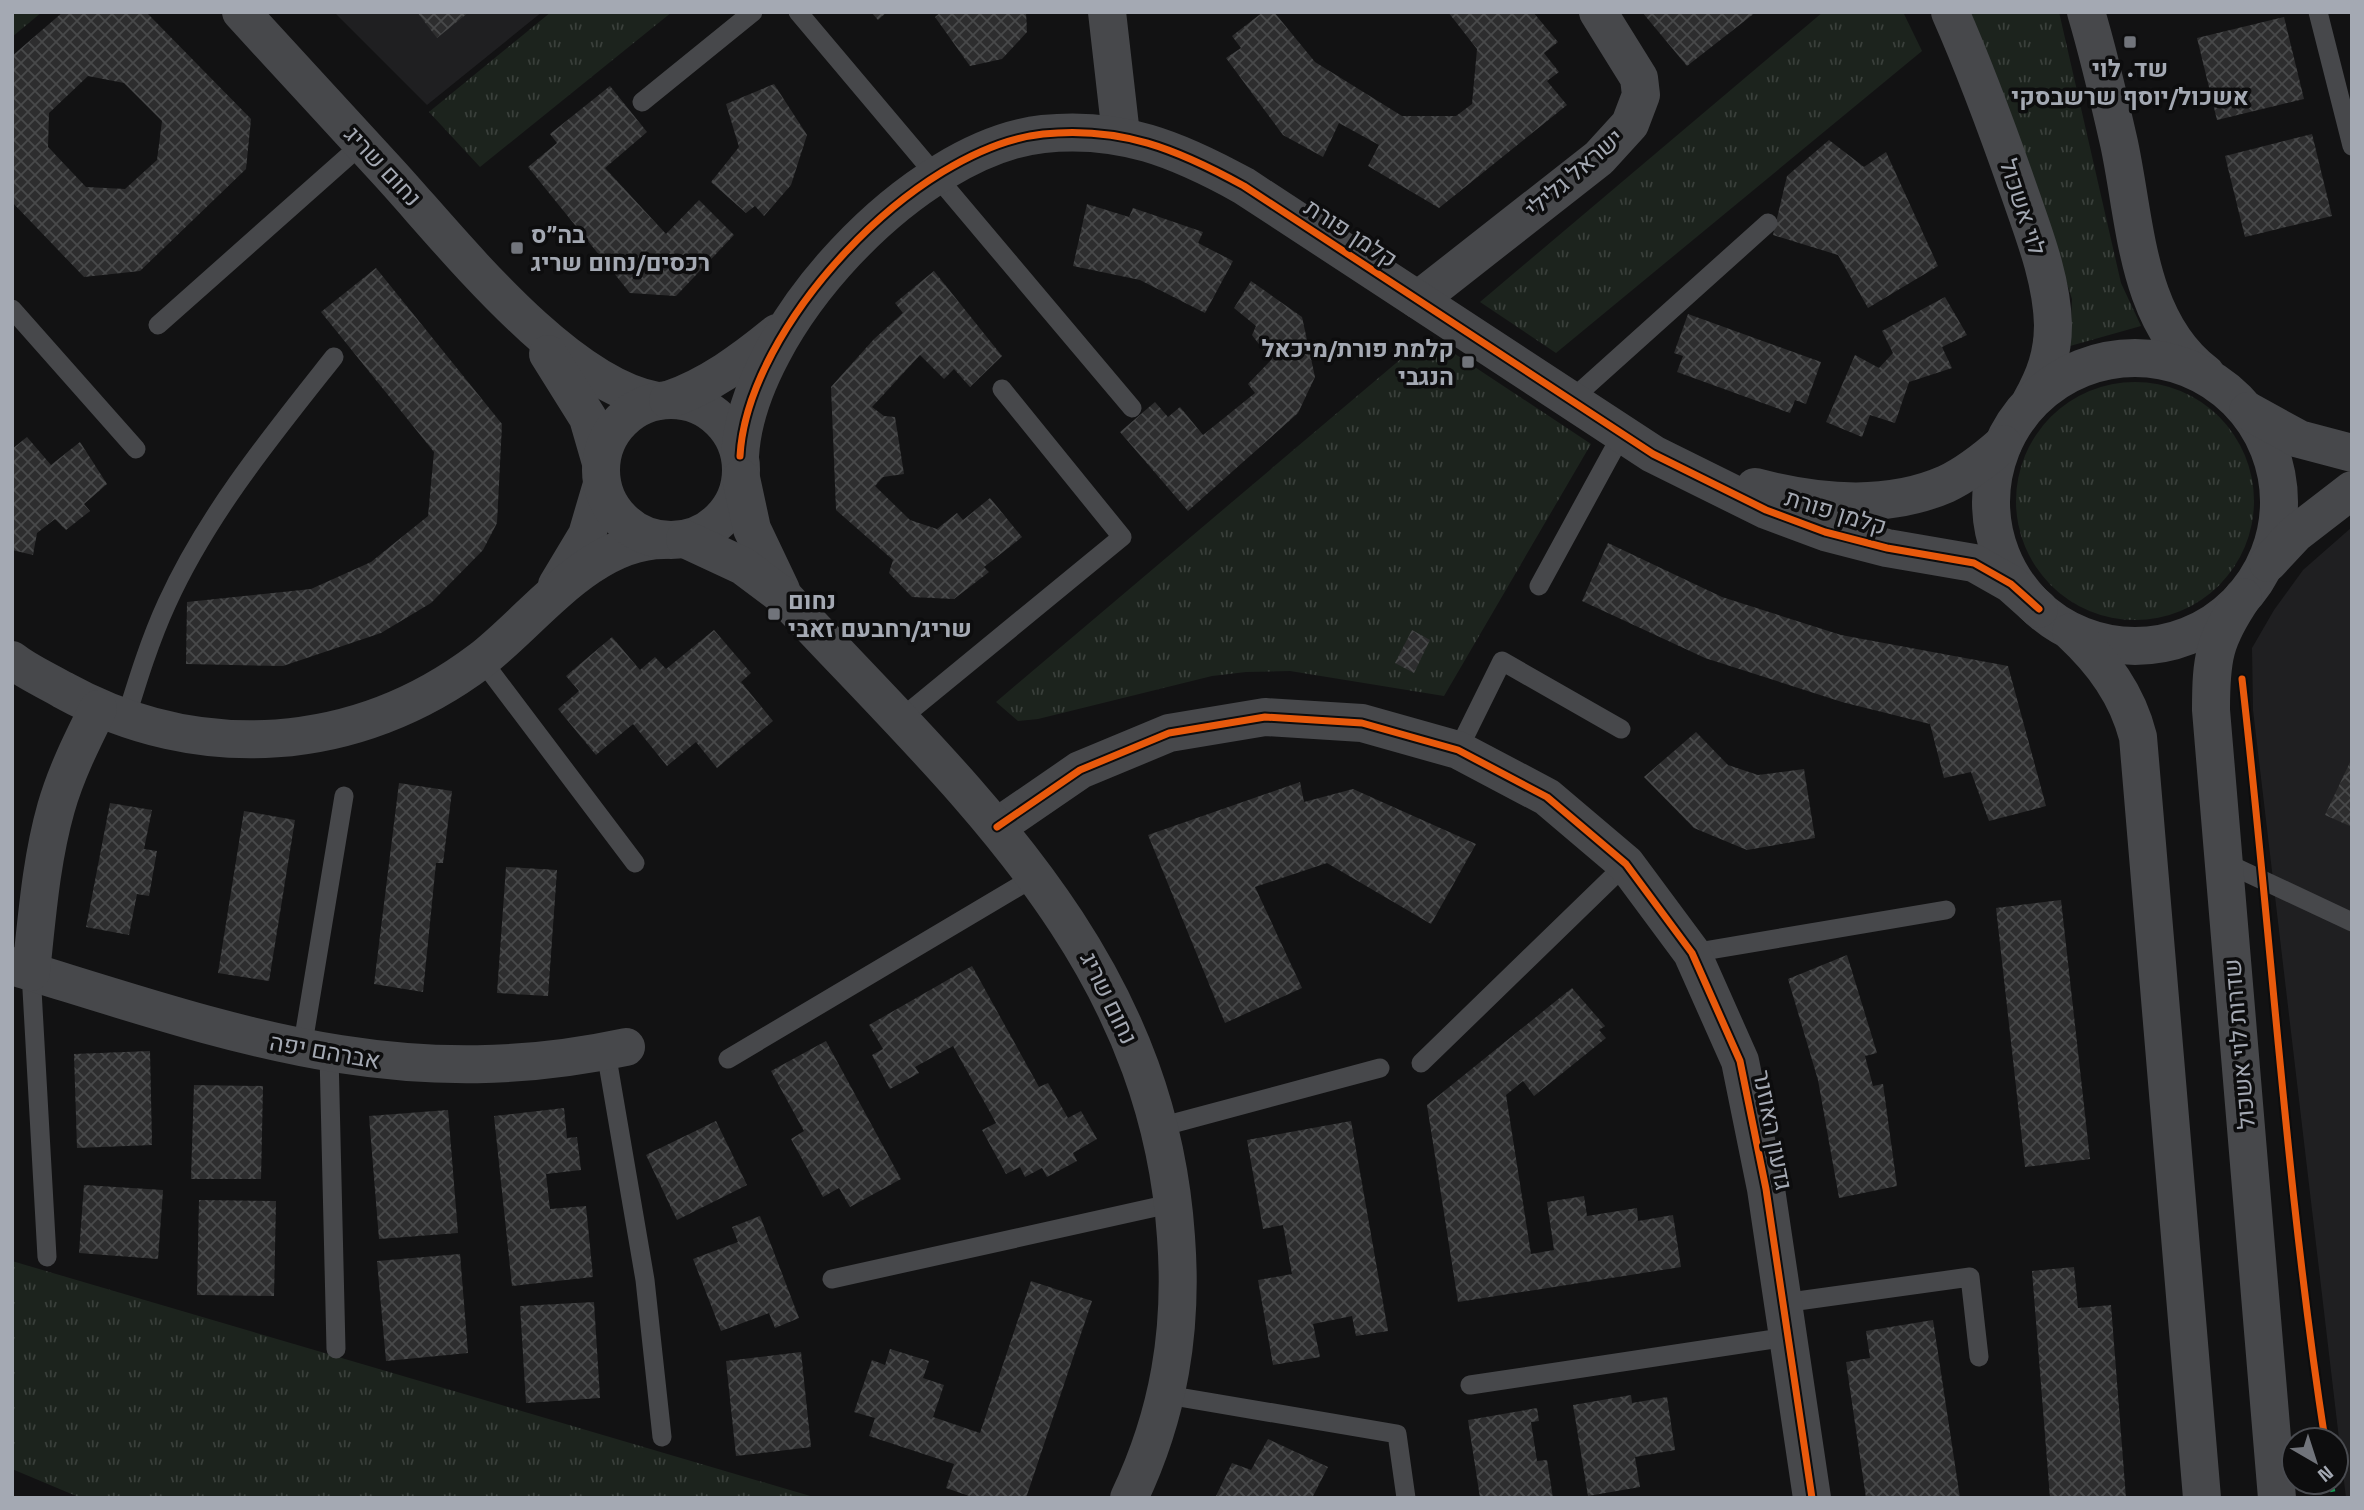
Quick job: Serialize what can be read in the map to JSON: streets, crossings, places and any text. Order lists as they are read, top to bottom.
{
  "streets": {
    "street": [
      "נחום שריג",
      "ישראל גלילי",
      "לוי אשכול",
      "קלמן פורת",
      "שדרות לוי אשכול",
      "אברהם יפה",
      "גדעון האוזנר"
    ]
  },
  "crossings": [
    ["נחום שריג", "קלמן פורת"],
    ["נחום שריג", "גדעון האוזנר"],
    ["ישראל גלילי", "קלמן פורת"]
  ],
  "places": {
    "transit": [
      "שד. לוי אשכול/יוסף שרשבסקי",
      "בה״ס רכסים/נחום שריג",
      "קלמת פורת/מיכאל הנגבי",
      "נחום שריג/רחבעם זאבי"
    ]
  },
  "north": "bottom right"
}
